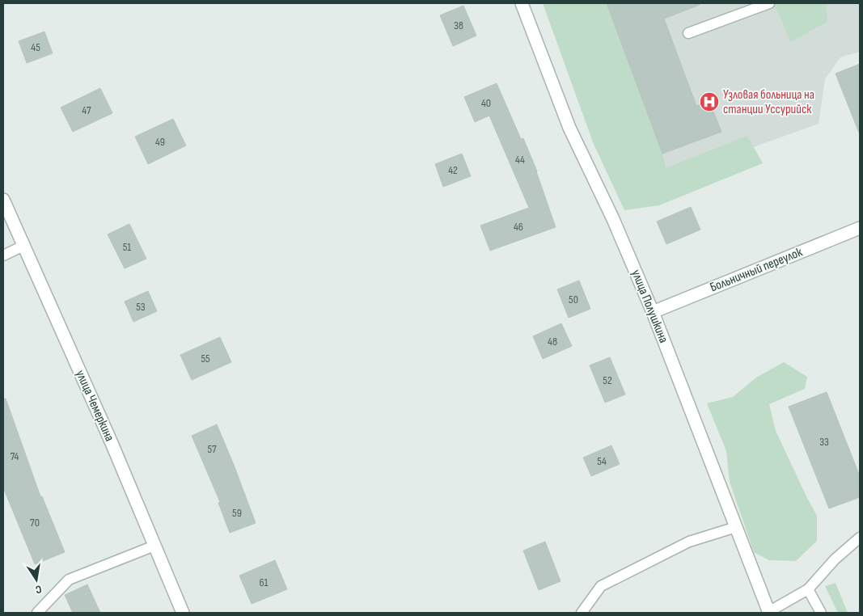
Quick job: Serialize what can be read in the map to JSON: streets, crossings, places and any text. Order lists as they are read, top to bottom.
{
  "streets": {
    "street": ["Больничный переулок", "улица Полушкина", "улица Чемеркина"]
  },
  "crossings": [
    ["Больничный переулок", "улица Полушкина"]
  ],
  "places": {
    "hospital": ["Узловая больница на станции Уссурийск"]
  },
  "house_numbers": [
    "38",
    "45",
    "40",
    "47",
    "49",
    "44",
    "42",
    "46",
    "51",
    "50",
    "53",
    "48",
    "55",
    "52",
    "33",
    "57",
    "74",
    "54",
    "59",
    "70",
    "61"
  ],
  "north": "bottom"
}
